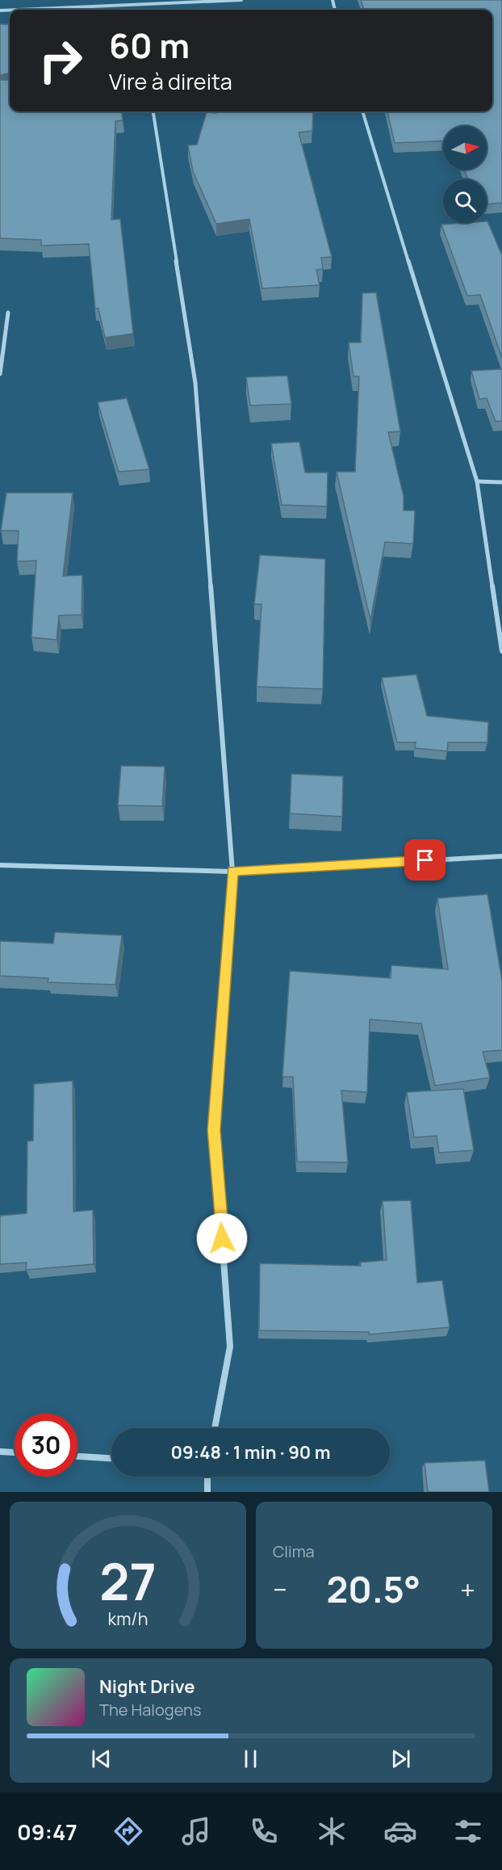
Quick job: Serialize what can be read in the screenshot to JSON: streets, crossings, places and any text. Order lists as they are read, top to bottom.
{
  "north": "right",
  "page": {
    "turn": ["60 m", "Vire à direita"],
    "limit": "30",
    "trip": "09:48 · 1 min · 90 m",
    "tile": "Clima",
    "heat": ["−", "20.5°", "+"],
    "song": ["Night Drive", "The Halogens"],
    "tabs": "09:47",
    "gauge": ["27", "km/h"]
  }
}
